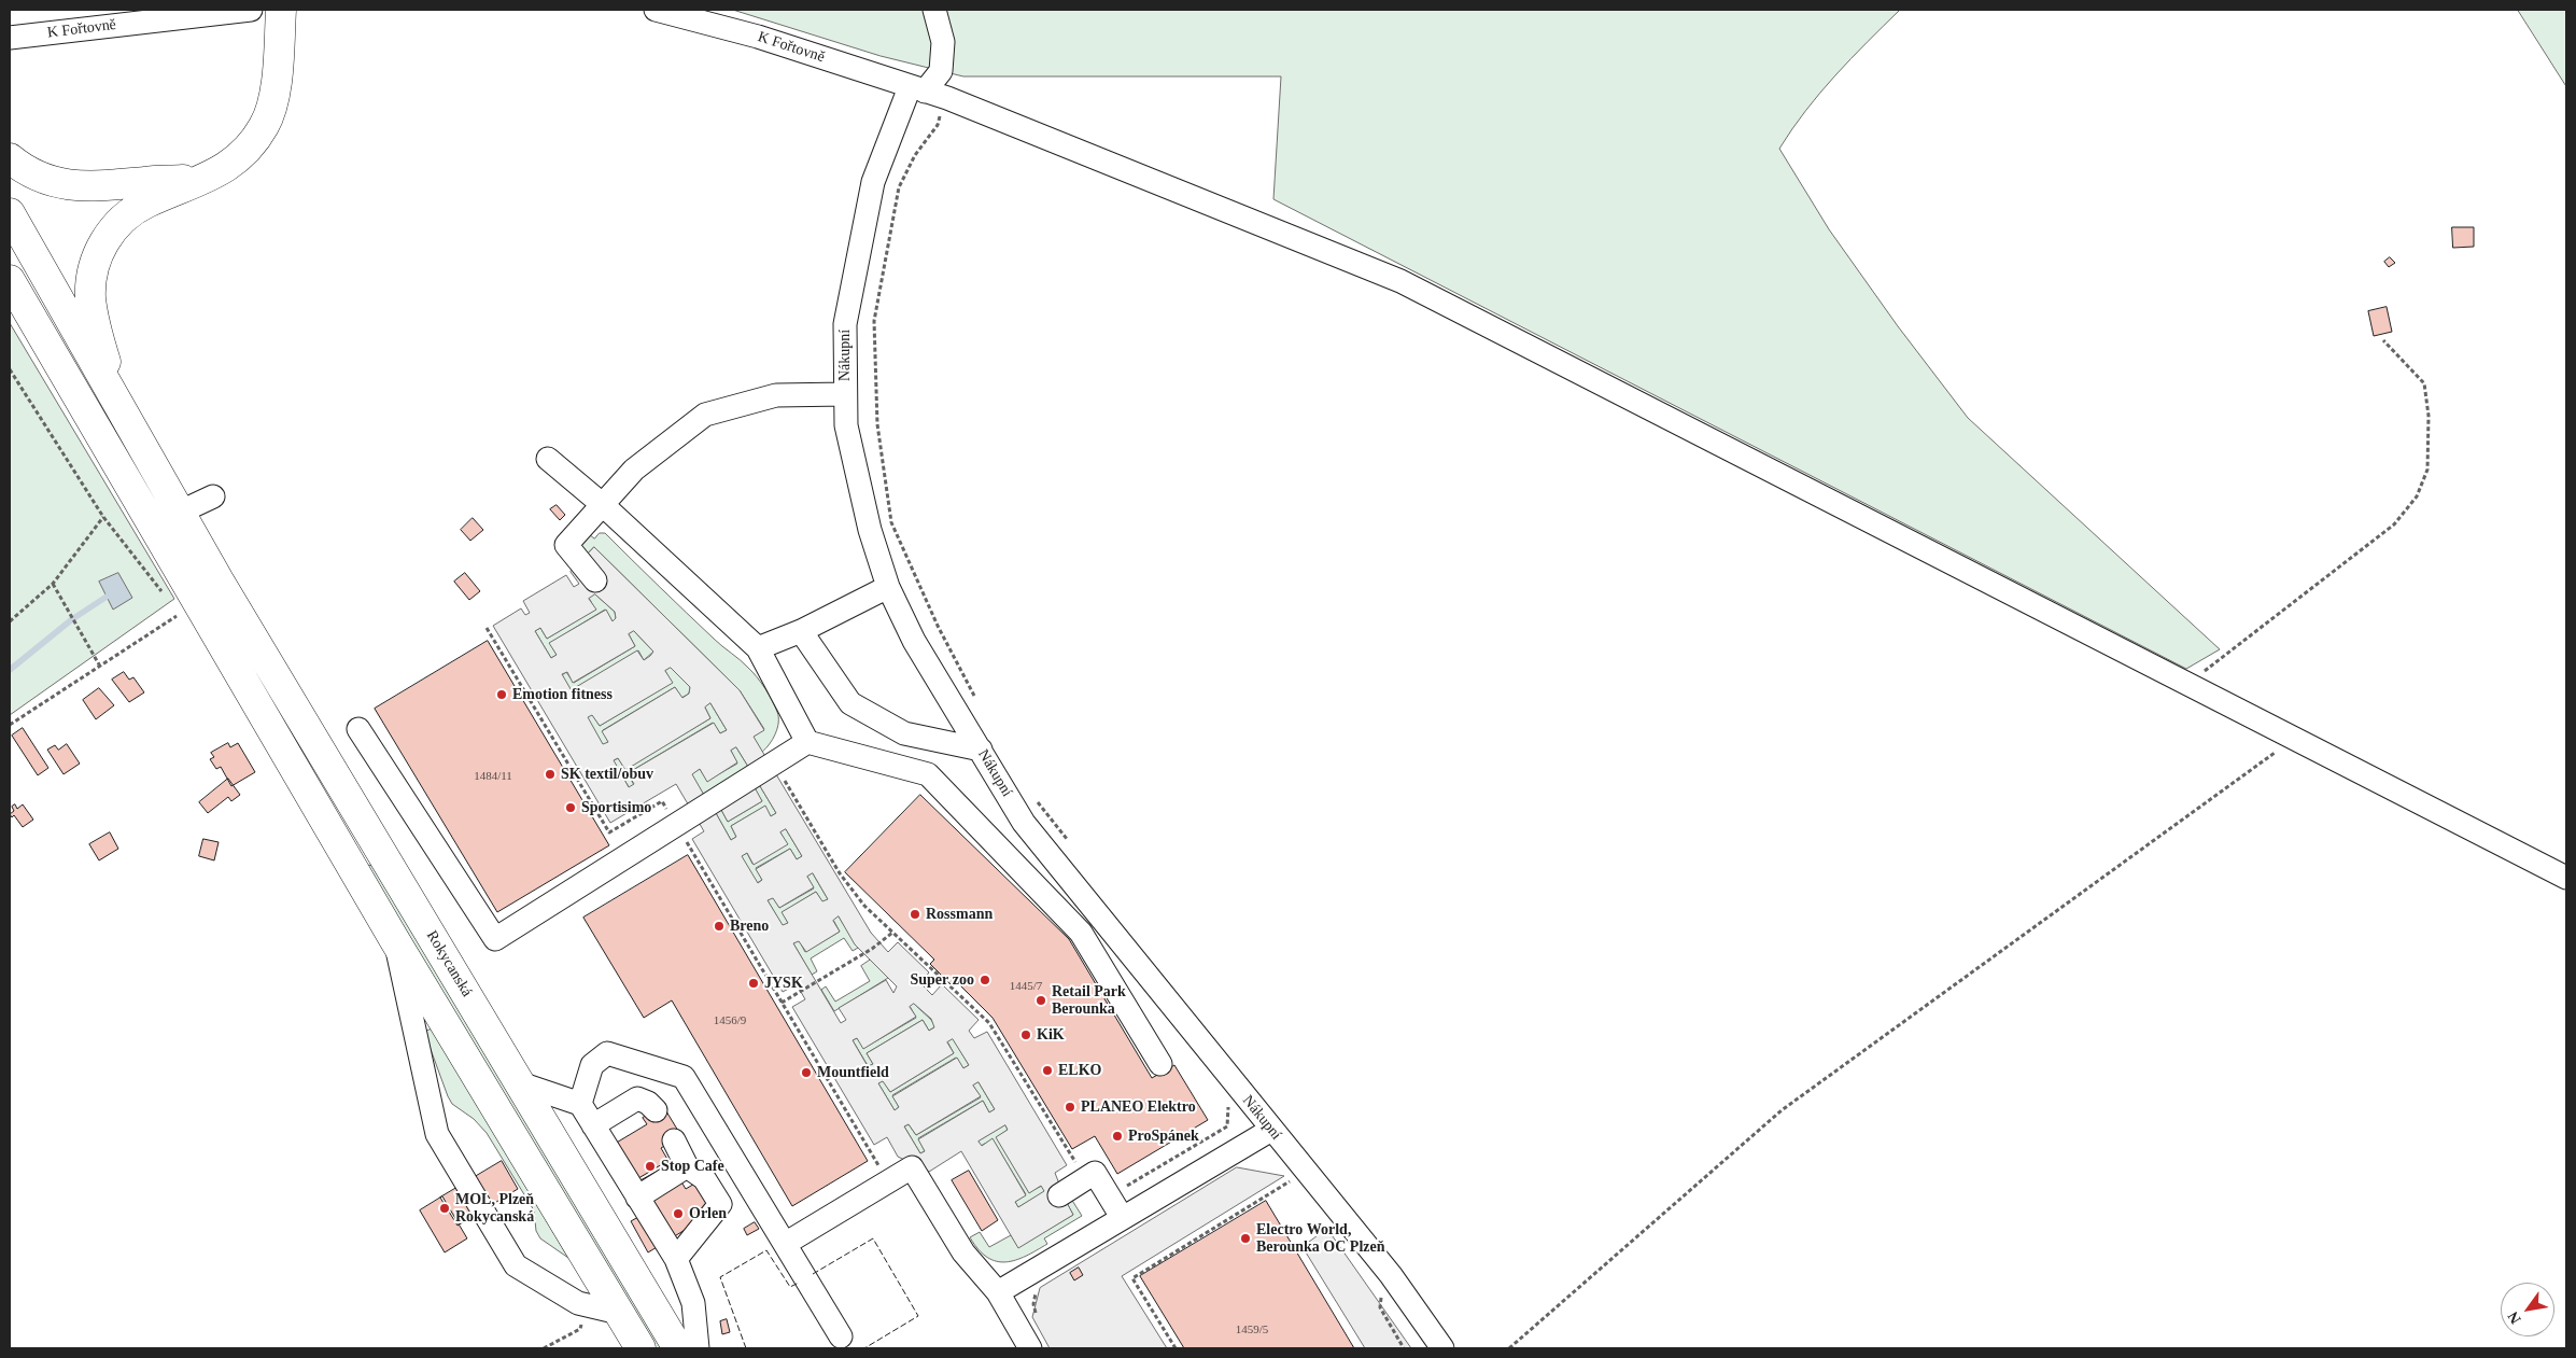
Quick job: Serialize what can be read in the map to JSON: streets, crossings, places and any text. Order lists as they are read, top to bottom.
{
  "streets": {
    "highway": ["Rokycanská"],
    "street": ["K Fořtovně", "Nákupní"]
  },
  "crossings": [
    ["K Fořtovně", "Nákupní"]
  ],
  "places": [
    "Emotion fitness",
    "SK textil/obuv",
    "Sportisimo",
    "Rossmann",
    "Breno",
    "Super zoo",
    "JYSK",
    "Retail Park Berounka",
    "KiK",
    "ELKO",
    "Mountfield",
    "PLANEO Elektro",
    "ProSpánek",
    "Stop Cafe",
    "MOL, Plzeň Rokycanská",
    "Orlen",
    "Electro World, Berounka OC Plzeň"
  ],
  "house_numbers": [
    "1484/11",
    "1445/7",
    "1456/9",
    "1459/5"
  ],
  "north": "bottom left"
}
